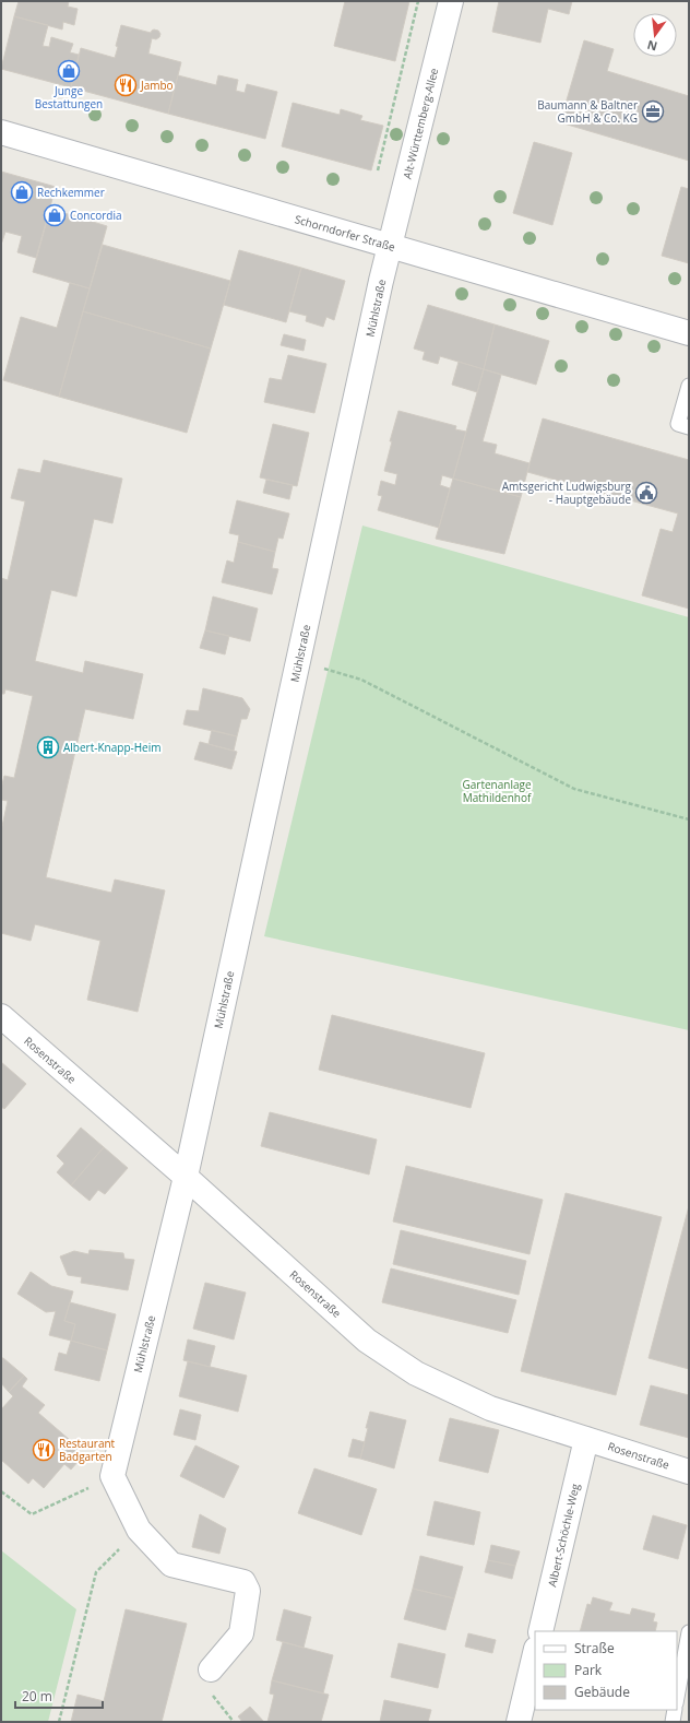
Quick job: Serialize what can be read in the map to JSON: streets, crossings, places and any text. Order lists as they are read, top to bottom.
{
  "streets": {
    "street": [
      "Alt-Württemberg-Allee",
      "Schorndorfer Straße",
      "Mühlstraße",
      "Rosenstraße",
      "Albert-Schöchle-Weg"
    ]
  },
  "crossings": [
    ["Alt-Württemberg-Allee", "Schorndorfer Straße"],
    ["Alt-Württemberg-Allee", "Mühlstraße"],
    ["Schorndorfer Straße", "Mühlstraße"],
    ["Mühlstraße", "Rosenstraße"],
    ["Rosenstraße", "Albert-Schöchle-Weg"]
  ],
  "parks": ["Gartenanlage Mathildenhof"],
  "places": {
    "shop": ["Junge Bestattungen", "Rechkemmer", "Concordia"],
    "restaurant": ["Jambo", "Restaurant Badgarten"],
    "office": ["Baumann & Baltner GmbH & Co. KG"],
    "public building": ["Amtsgericht Ludwigsburg - Hauptgebäude"],
    "building": ["Albert-Knapp-Heim"]
  },
  "legend": ["Straße", "Park", "Gebäude"],
  "scale_bar": "20 m",
  "north": "bottom"
}
